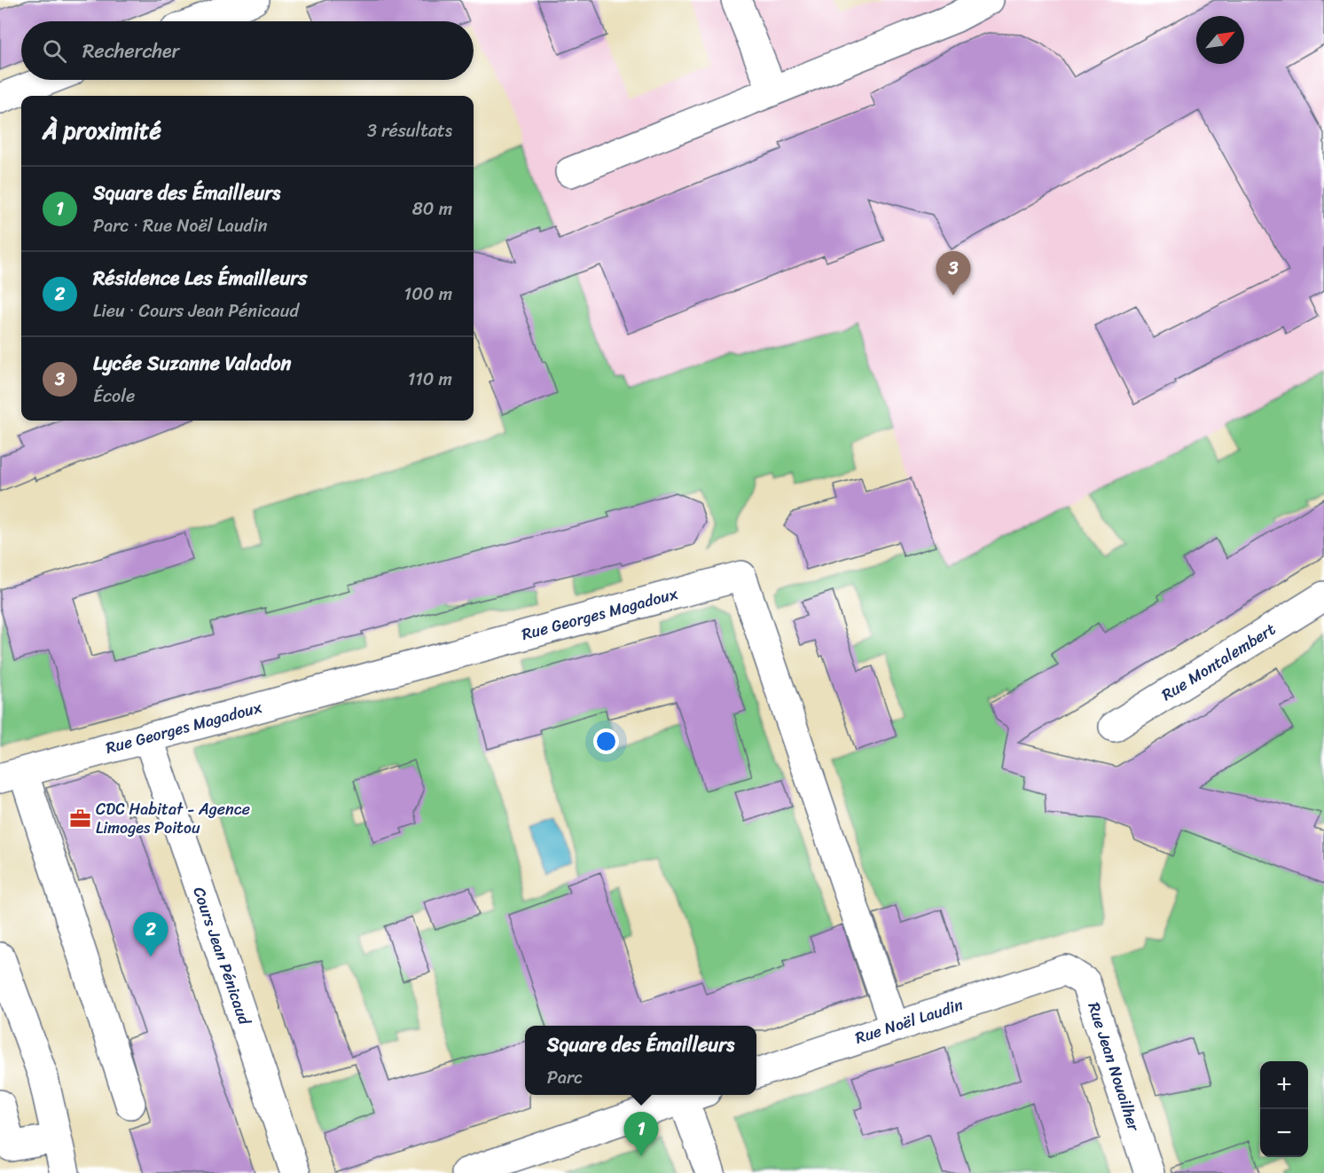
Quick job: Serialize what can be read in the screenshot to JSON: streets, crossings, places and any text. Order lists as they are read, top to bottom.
{
  "streets": {
    "street": [
      "Rue Georges Magadoux",
      "Rue Montalembert",
      "Cours Jean Pénicaud",
      "Rue Noël Laudin",
      "Rue Jean Nouailher"
    ]
  },
  "crossings": [
    ["Rue Georges Magadoux", "Cours Jean Pénicaud"],
    ["Rue Georges Magadoux", "Rue Noël Laudin"],
    ["Rue Noël Laudin", "Rue Jean Nouailher"]
  ],
  "places": {
    "office": ["CDC Habitat - Agence Limoges Poitou"]
  },
  "north": "top right",
  "page": {
    "search": "Rechercher",
    "heading": ["À proximité", "3 résultats"],
    "list": [
      {
        "mark": "1",
        "name": "Square des Émailleurs",
        "note": "Parc · Rue Noël Laudin",
        "value": "80 m"
      },
      {
        "mark": "2",
        "name": "Résidence Les Émailleurs",
        "note": "Lieu · Cours Jean Pénicaud",
        "value": "100 m"
      },
      {
        "mark": "3",
        "name": "Lycée Suzanne Valadon",
        "note": "École",
        "value": "110 m"
      }
    ],
    "pins": ["3", "2", "1"],
    "popup": ["Square des Émailleurs", "Parc"],
    "map_buttons": ["+", "−"]
  }
}
